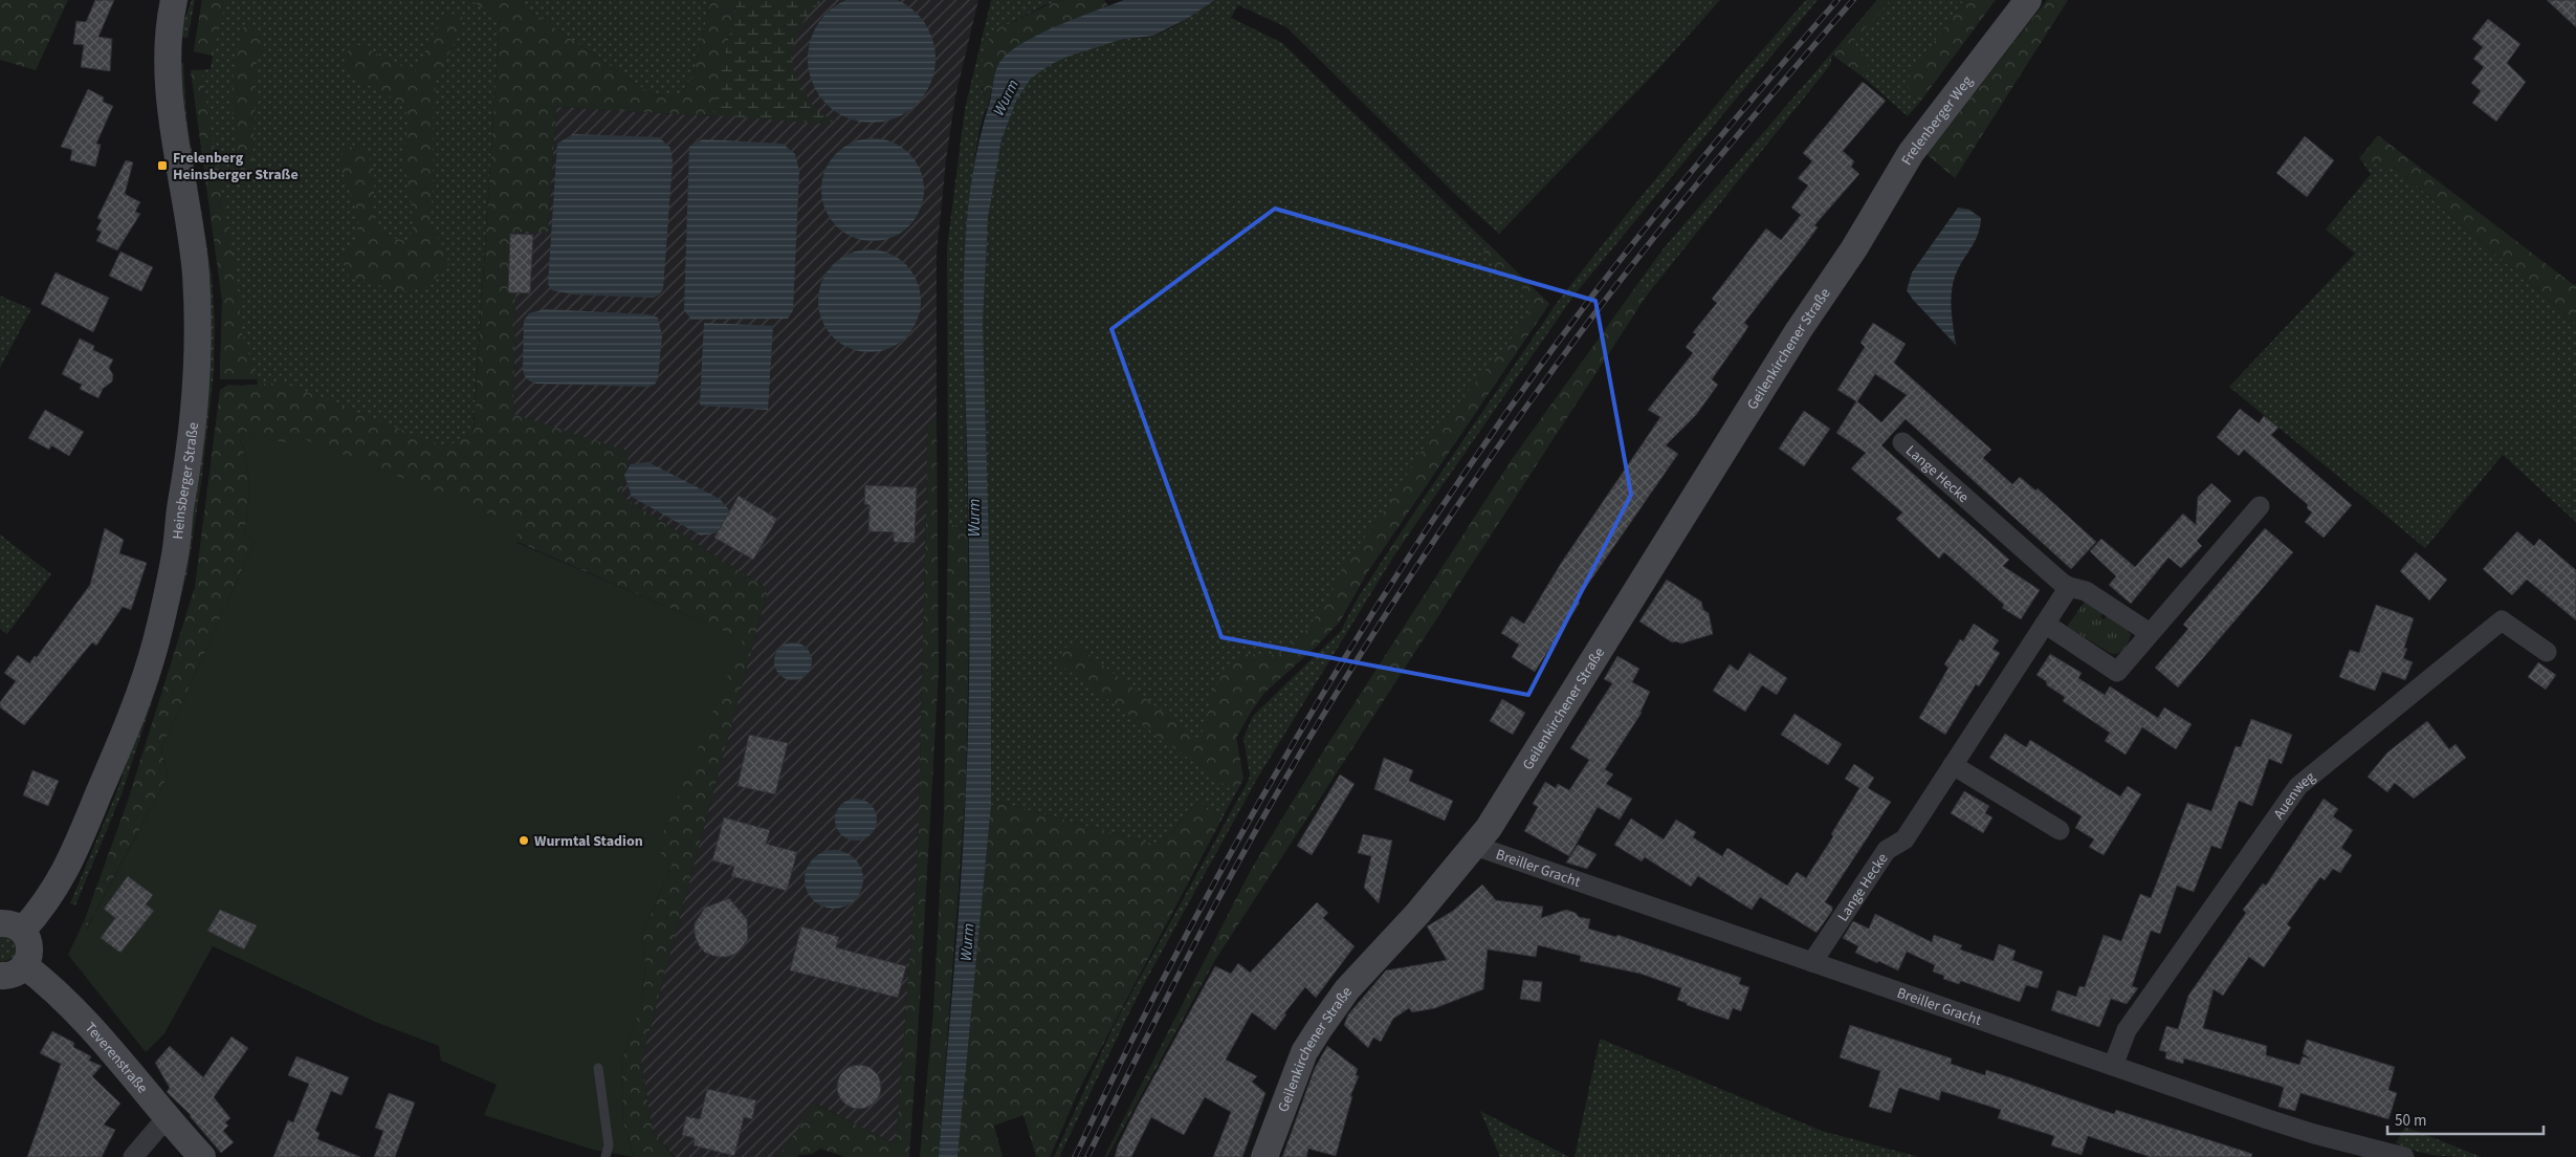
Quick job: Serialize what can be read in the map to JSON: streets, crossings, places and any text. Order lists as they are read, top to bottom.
{
  "streets": {
    "main road": [
      "Frelenberger Weg",
      "Geilenkirchener Straße",
      "Heinsberger Straße",
      "Teverenstraße"
    ],
    "street": ["Lange Hecke", "Auenweg", "Breiller Gracht"]
  },
  "crossings": [
    ["Frelenberger Weg", "Geilenkirchener Straße"],
    ["Geilenkirchener Straße", "Breiller Gracht"],
    ["Lange Hecke", "Breiller Gracht"],
    ["Auenweg", "Breiller Gracht"]
  ],
  "water": ["Wurm"],
  "places": {
    "transit": ["Frelenberg Heinsberger Straße"],
    "other": ["Wurmtal Stadion"]
  },
  "scale_bar": "50 m"
}
